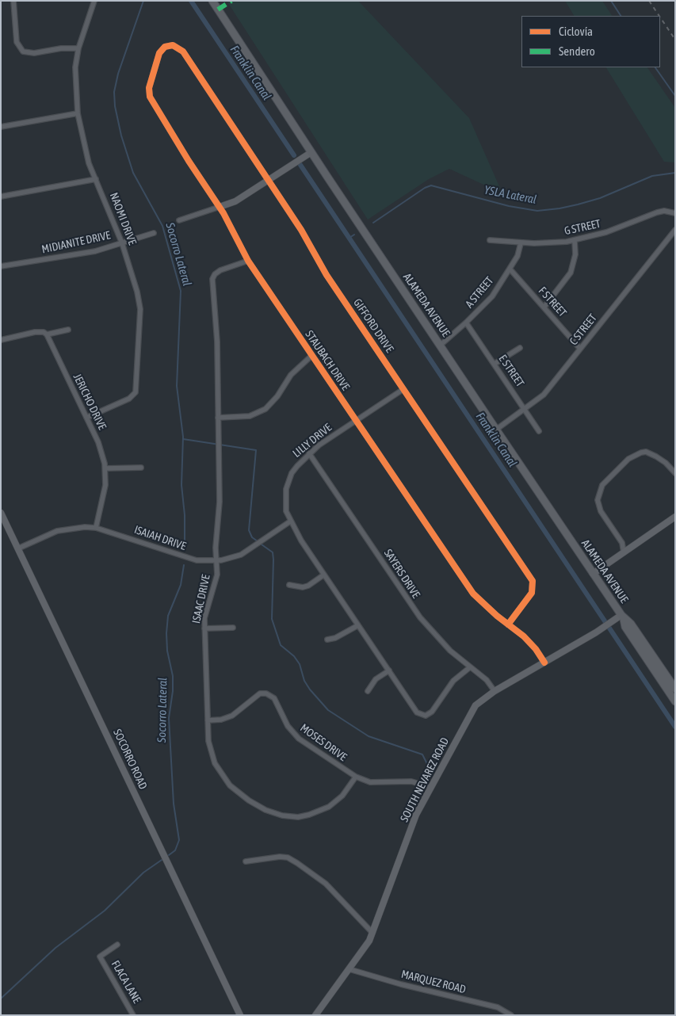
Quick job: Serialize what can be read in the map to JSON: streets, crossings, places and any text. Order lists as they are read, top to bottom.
{
  "streets": {
    "main road": ["ALAMEDA AVENUE"],
    "street": [
      "NAOMI DRIVE",
      "G STREET",
      "MIDIANITE DRIVE",
      "A STREET",
      "F STREET",
      "GIFFORD DRIVE",
      "C STREET",
      "STAUBACH DRIVE",
      "E STREET",
      "JERICHO DRIVE",
      "LILLY DRIVE",
      "ISAIAH DRIVE",
      "SAYERS DRIVE",
      "ISAAC DRIVE",
      "MOSES DRIVE",
      "SOCORRO ROAD",
      "SOUTH NEVAREZ ROAD",
      "FLACA LANE",
      "MARQUEZ ROAD"
    ]
  },
  "crossings": [
    ["NAOMI DRIVE", "MIDIANITE DRIVE"],
    ["NAOMI DRIVE", "JERICHO DRIVE"],
    ["G STREET", "A STREET"],
    ["A STREET", "F STREET"],
    ["A STREET", "ALAMEDA AVENUE"],
    ["A STREET", "E STREET"],
    ["F STREET", "C STREET"],
    ["ALAMEDA AVENUE", "C STREET"],
    ["ALAMEDA AVENUE", "SOUTH NEVAREZ ROAD"],
    ["GIFFORD DRIVE", "STAUBACH DRIVE"],
    ["GIFFORD DRIVE", "LILLY DRIVE"],
    ["C STREET", "E STREET"],
    ["STAUBACH DRIVE", "LILLY DRIVE"],
    ["STAUBACH DRIVE", "ISAAC DRIVE"],
    ["STAUBACH DRIVE", "SOUTH NEVAREZ ROAD"],
    ["JERICHO DRIVE", "ISAIAH DRIVE"],
    ["LILLY DRIVE", "ISAIAH DRIVE"],
    ["LILLY DRIVE", "SAYERS DRIVE"],
    ["ISAIAH DRIVE", "ISAAC DRIVE"],
    ["ISAIAH DRIVE", "SOCORRO ROAD"],
    ["SAYERS DRIVE", "SOUTH NEVAREZ ROAD"],
    ["ISAAC DRIVE", "MOSES DRIVE"],
    ["MOSES DRIVE", "SOUTH NEVAREZ ROAD"],
    ["SOUTH NEVAREZ ROAD", "MARQUEZ ROAD"]
  ],
  "water": ["Franklin Canal", "YSLA Lateral", "Socorro Lateral"],
  "legend": ["Ciclovía", "Sendero"]
}
